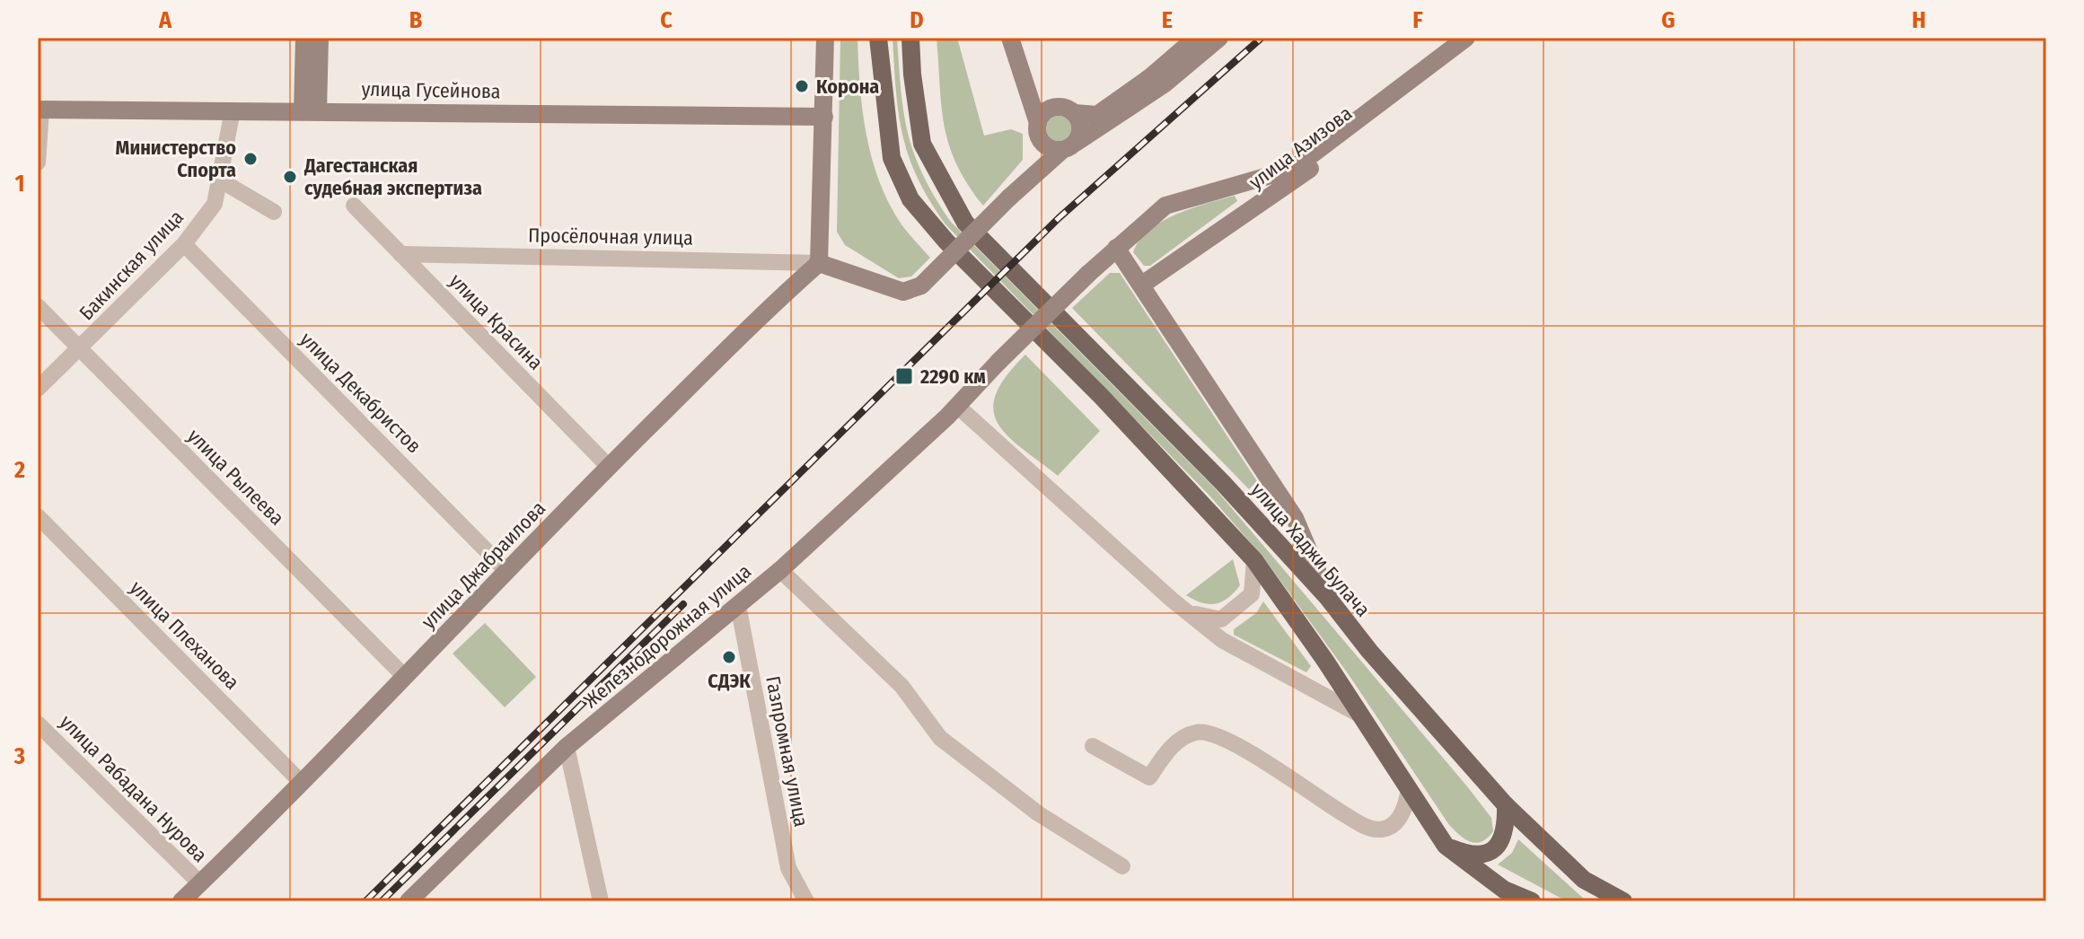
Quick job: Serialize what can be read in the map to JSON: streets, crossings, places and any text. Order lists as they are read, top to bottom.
{
  "streets": {
    "main road": [
      "улица Гусейнова",
      "улица Азизова",
      "улица Хаджи Булача",
      "улица Джабраилова",
      "Железнодорожная улица"
    ],
    "street": [
      "Просёлочная улица",
      "Бакинская улица",
      "улица Красина",
      "улица Декабристов",
      "улица Рылеева",
      "улица Плеханова",
      "Газпромная улица",
      "улица Рабадана Нурова"
    ]
  },
  "crossings": [
    ["улица Гусейнова", "Бакинская улица"],
    ["улица Азизова", "Железнодорожная улица"],
    ["Просёлочная улица", "улица Красина"],
    ["Просёлочная улица", "улица Джабраилова"],
    ["Бакинская улица", "улица Декабристов"],
    ["Бакинская улица", "улица Рылеева"],
    ["улица Красина", "улица Джабраилова"],
    ["улица Декабристов", "улица Джабраилова"],
    ["улица Рылеева", "улица Джабраилова"],
    ["улица Джабраилова", "улица Плеханова"],
    ["улица Джабраилова", "улица Рабадана Нурова"],
    ["Железнодорожная улица", "Газпромная улица"]
  ],
  "places": {
    "other": [
      "Корона",
      "Министерство Спорта",
      "Дагестанская судебная экспертиза",
      "СДЭК"
    ],
    "transit": ["2290 км"]
  },
  "grid": {
    "columns": [
      "A",
      "B",
      "C",
      "D",
      "E",
      "F",
      "G",
      "H"
    ],
    "rows": ["1", "2", "3"]
  }
}
